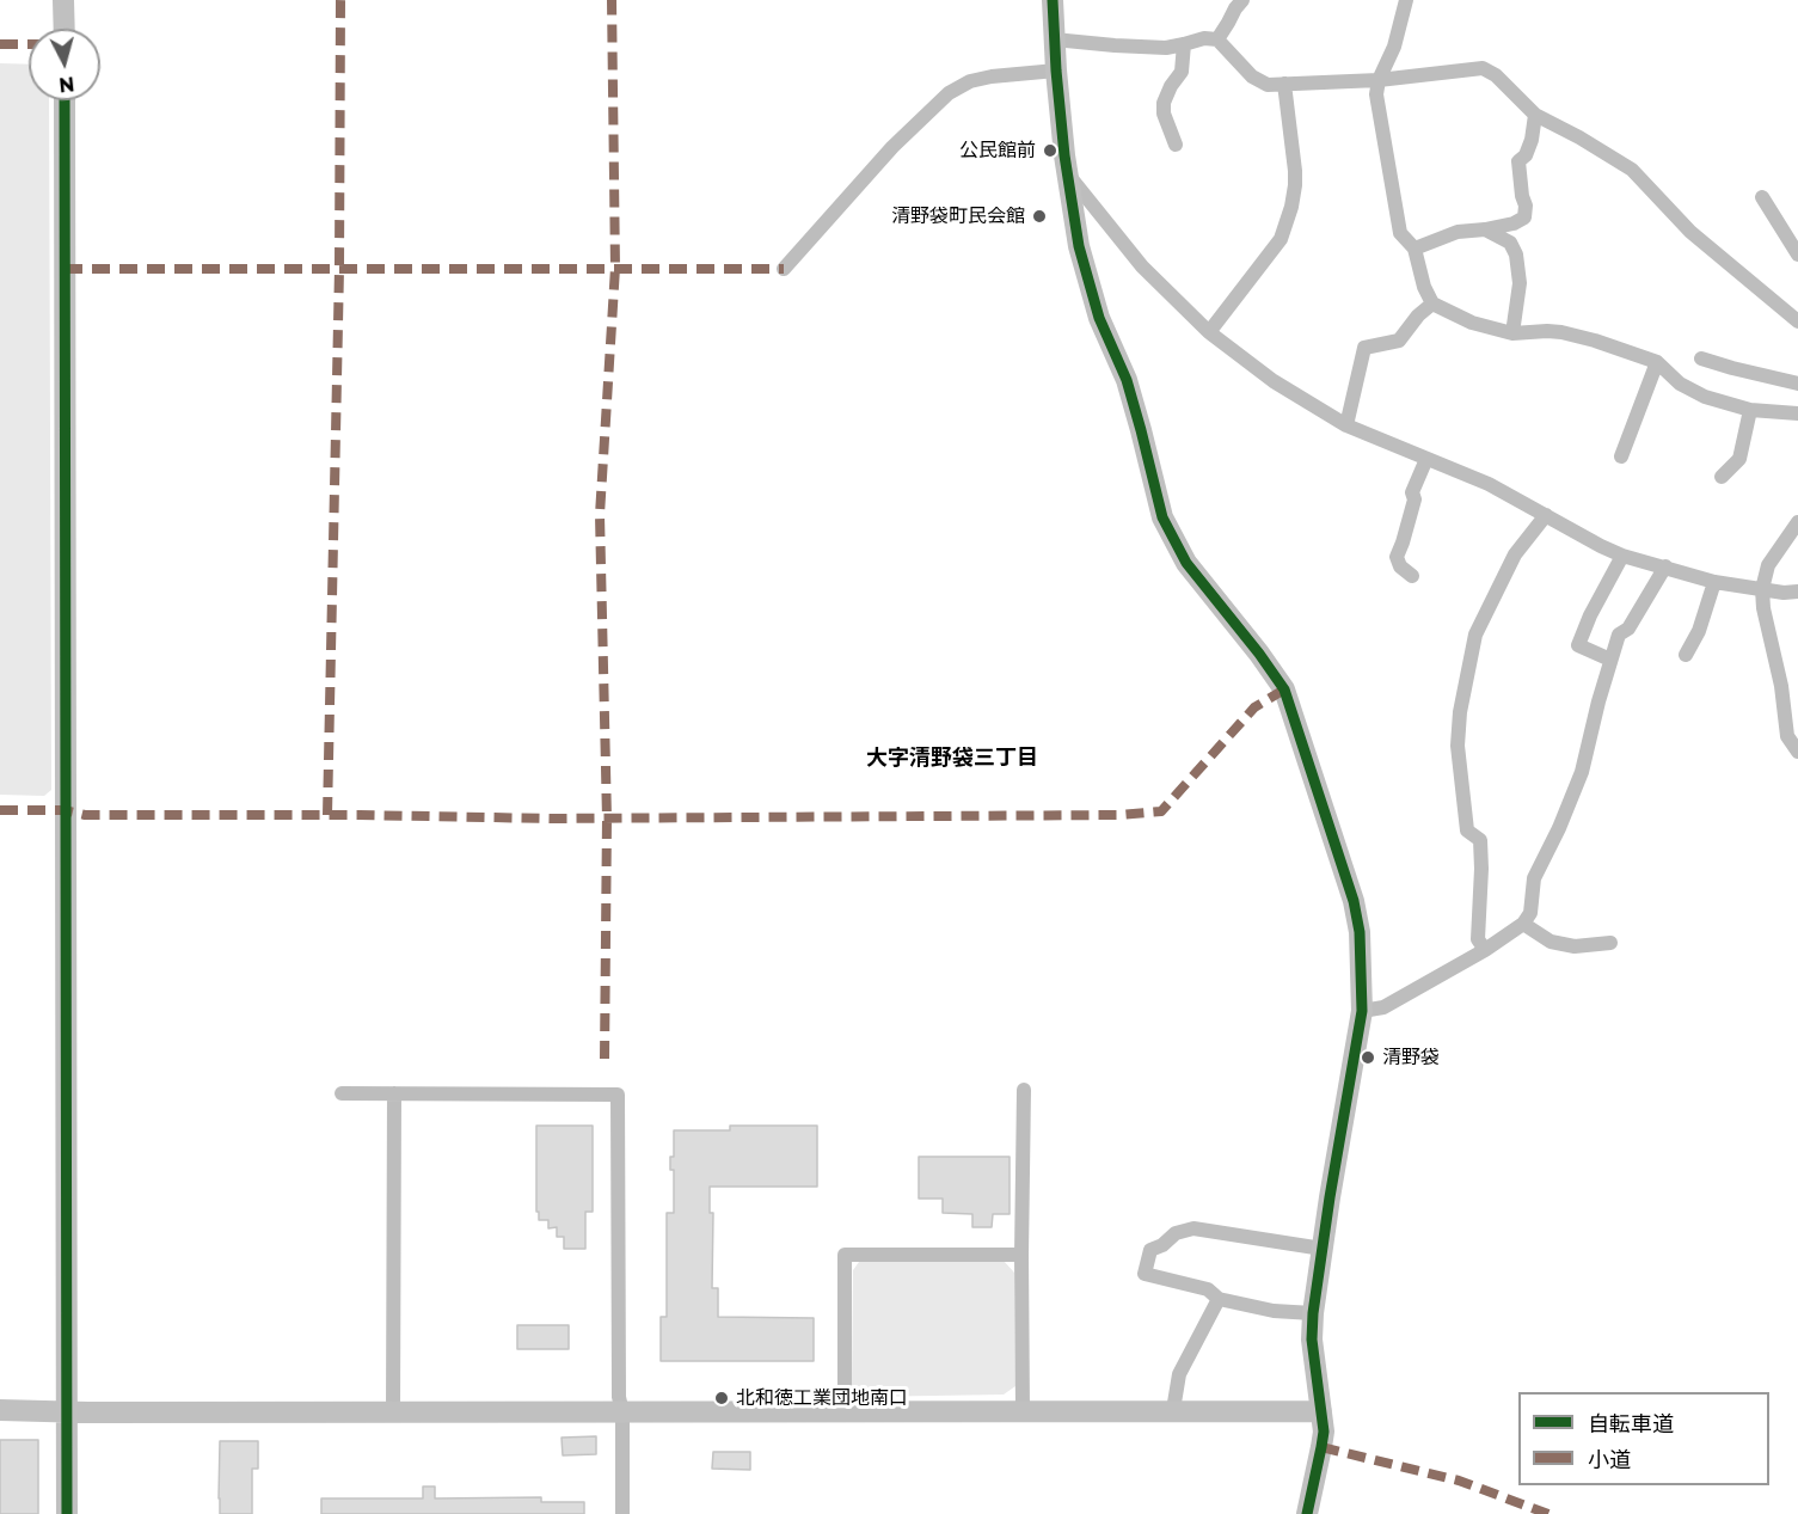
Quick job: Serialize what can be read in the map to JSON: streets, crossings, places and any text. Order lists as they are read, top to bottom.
{
  "districts": ["大字清野袋三丁目"],
  "places": [
    "公民館前",
    "清野袋町民会館",
    "清野袋",
    "北和徳工業団地南口"
  ],
  "legend": ["自転車道", "小道"],
  "north": "bottom"
}
